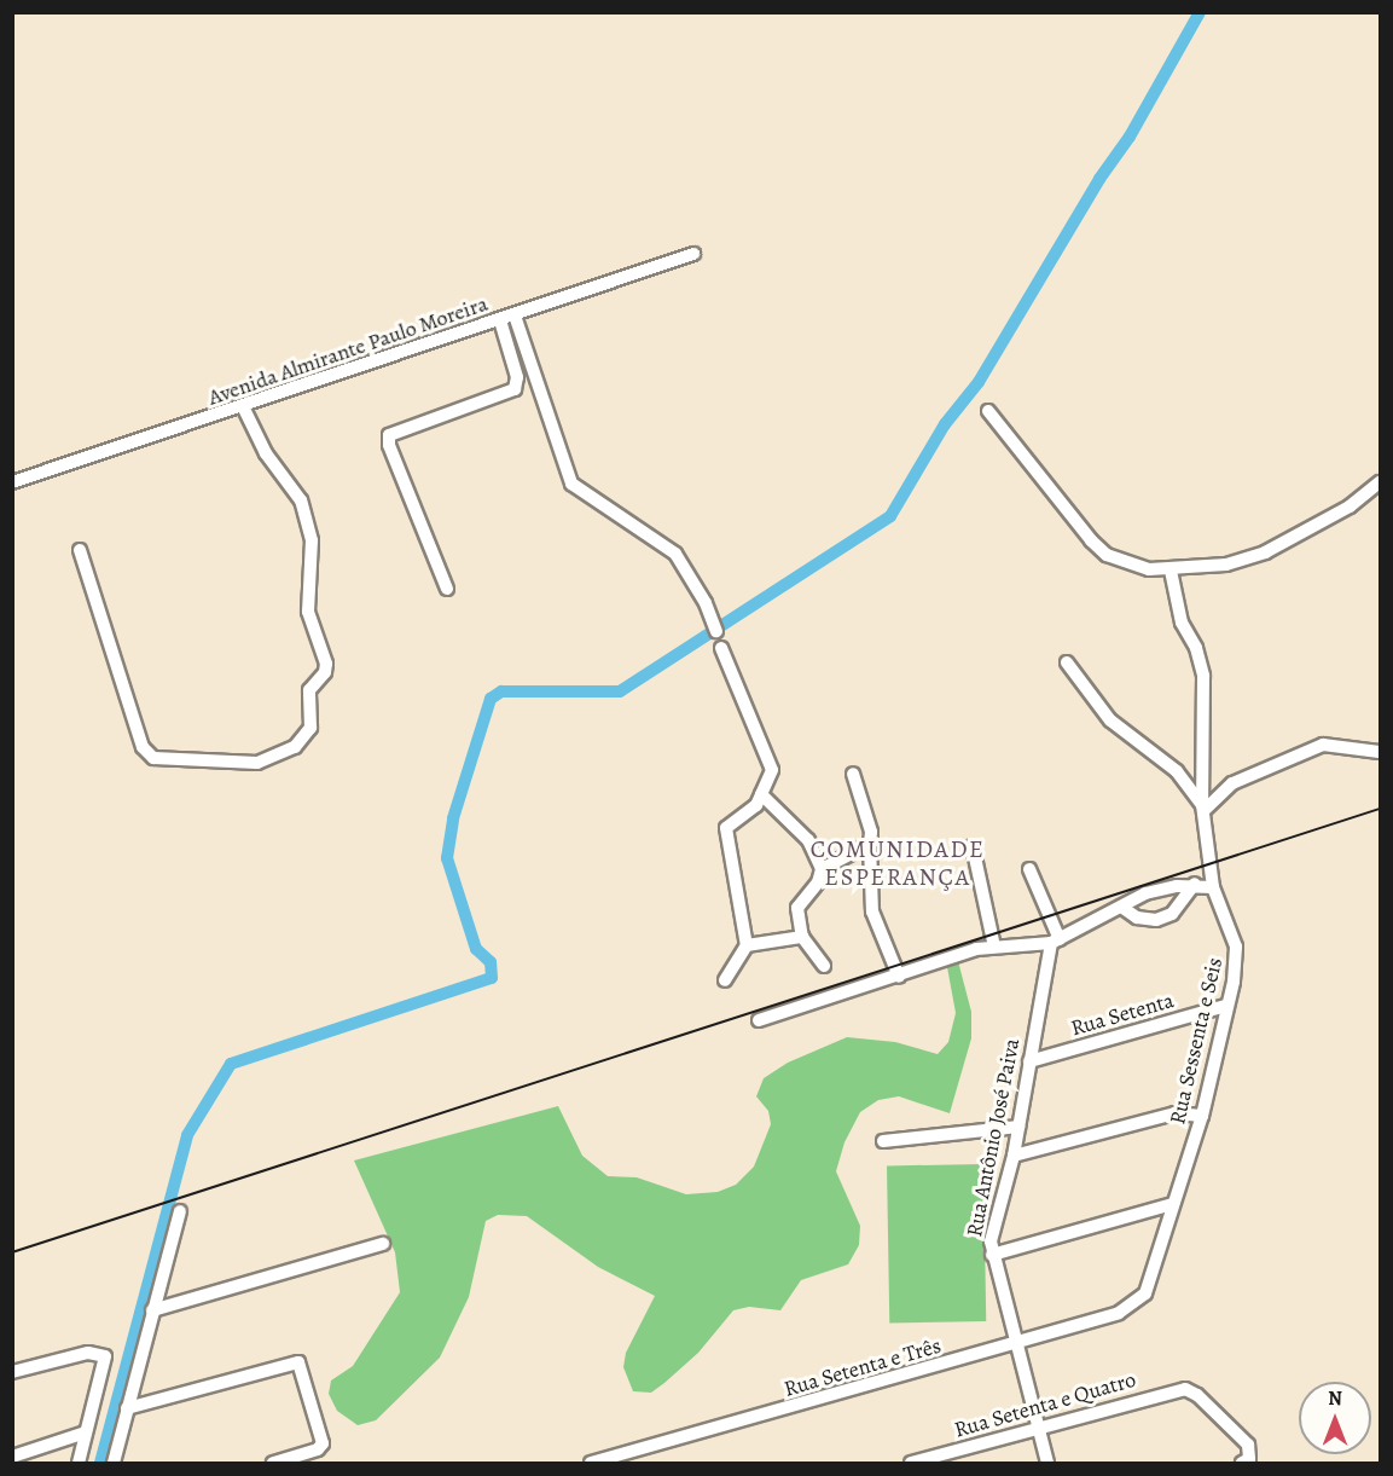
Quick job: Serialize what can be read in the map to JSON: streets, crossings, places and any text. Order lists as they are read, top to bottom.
{
  "streets": {
    "street": [
      "Avenida Almirante Paulo Moreira",
      "Rua Setenta",
      "Rua Sessenta e Seis",
      "Rua Antônio José Paiva",
      "Rua Setenta e Três",
      "Rua Setenta e Quatro"
    ]
  },
  "crossings": [
    ["Rua Setenta", "Rua Sessenta e Seis"],
    ["Rua Setenta", "Rua Antônio José Paiva"],
    ["Rua Sessenta e Seis", "Rua Setenta e Três"],
    ["Rua Antônio José Paiva", "Rua Setenta e Três"],
    ["Rua Antônio José Paiva", "Rua Setenta e Quatro"]
  ],
  "districts": ["COMUNIDADE ESPERANÇA"],
  "north": "top"
}
